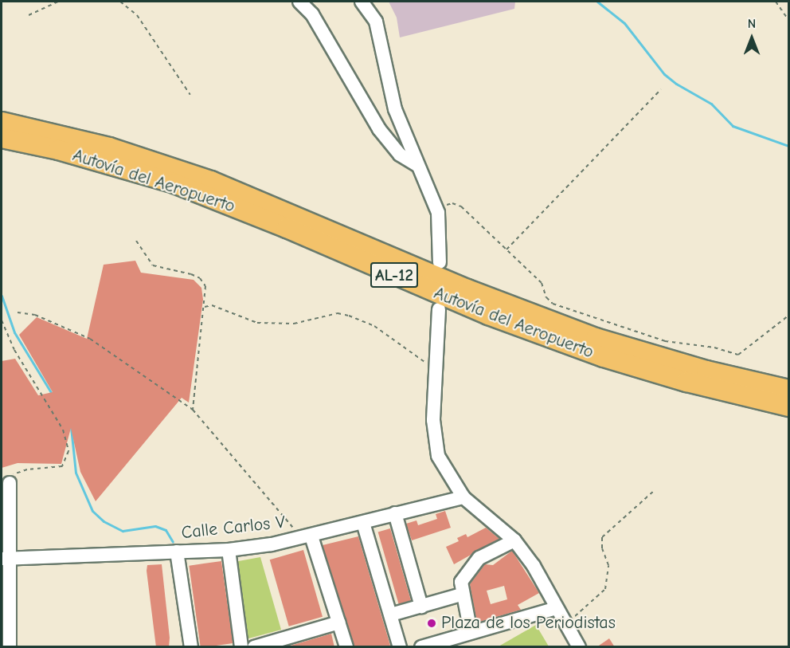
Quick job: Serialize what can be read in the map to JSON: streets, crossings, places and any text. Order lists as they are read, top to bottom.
{
  "streets": {
    "highway": ["Autovía del Aeropuerto", "AL-12"],
    "street": ["Calle Carlos V"]
  },
  "places": ["Plaza de los Periodistas"],
  "north": "top"
}
